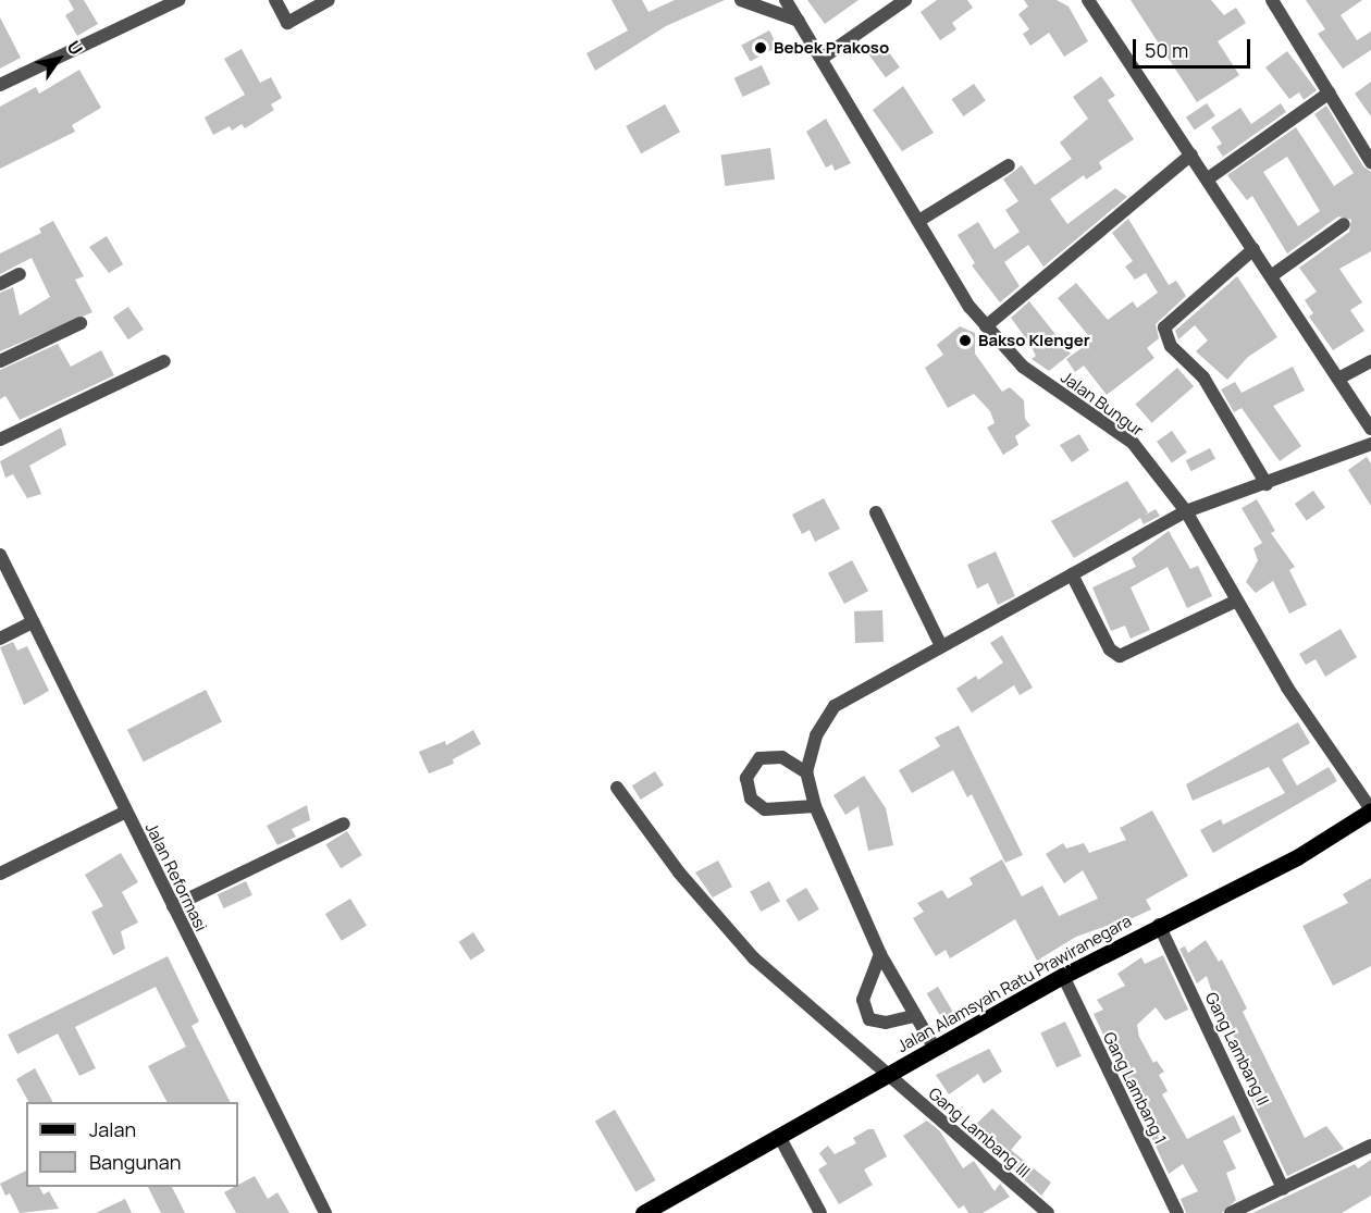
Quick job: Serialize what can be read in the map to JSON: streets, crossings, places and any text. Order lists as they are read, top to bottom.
{
  "streets": {
    "main road": ["Jalan Alamsyah Ratu Prawiranegara"],
    "street": [
      "Jalan Bungur",
      "Jalan Reformasi",
      "Gang Lambang II",
      "Gang Lambang 1",
      "Gang Lambang III"
    ]
  },
  "crossings": [
    ["Jalan Bungur", "Jalan Alamsyah Ratu Prawiranegara"],
    ["Jalan Alamsyah Ratu Prawiranegara", "Gang Lambang II"],
    ["Jalan Alamsyah Ratu Prawiranegara", "Gang Lambang 1"],
    ["Jalan Alamsyah Ratu Prawiranegara", "Gang Lambang III"]
  ],
  "places": ["Bebek Prakoso", "Bakso Klenger"],
  "legend": ["Jalan", "Bangunan"],
  "scale_bar": "50 m",
  "north": "top right"
}
